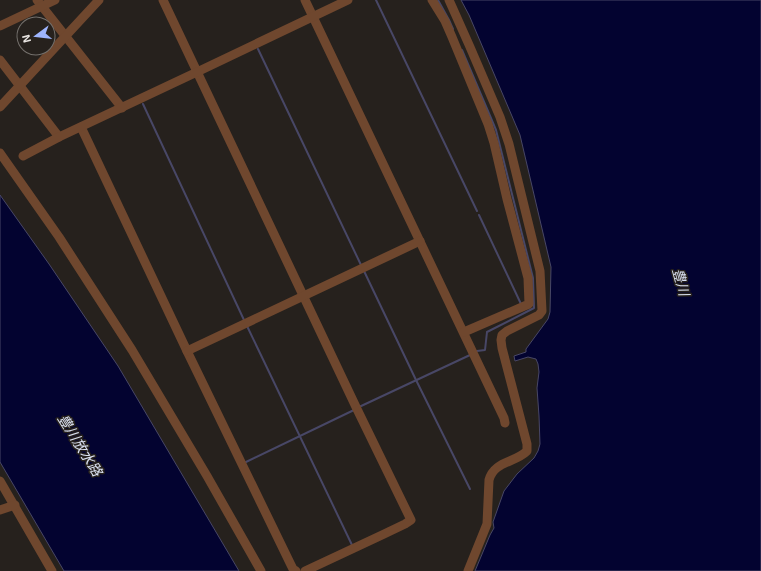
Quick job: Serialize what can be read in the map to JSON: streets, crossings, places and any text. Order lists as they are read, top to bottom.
{
  "water": ["豊川", "豊川放水路"],
  "north": "left"
}
